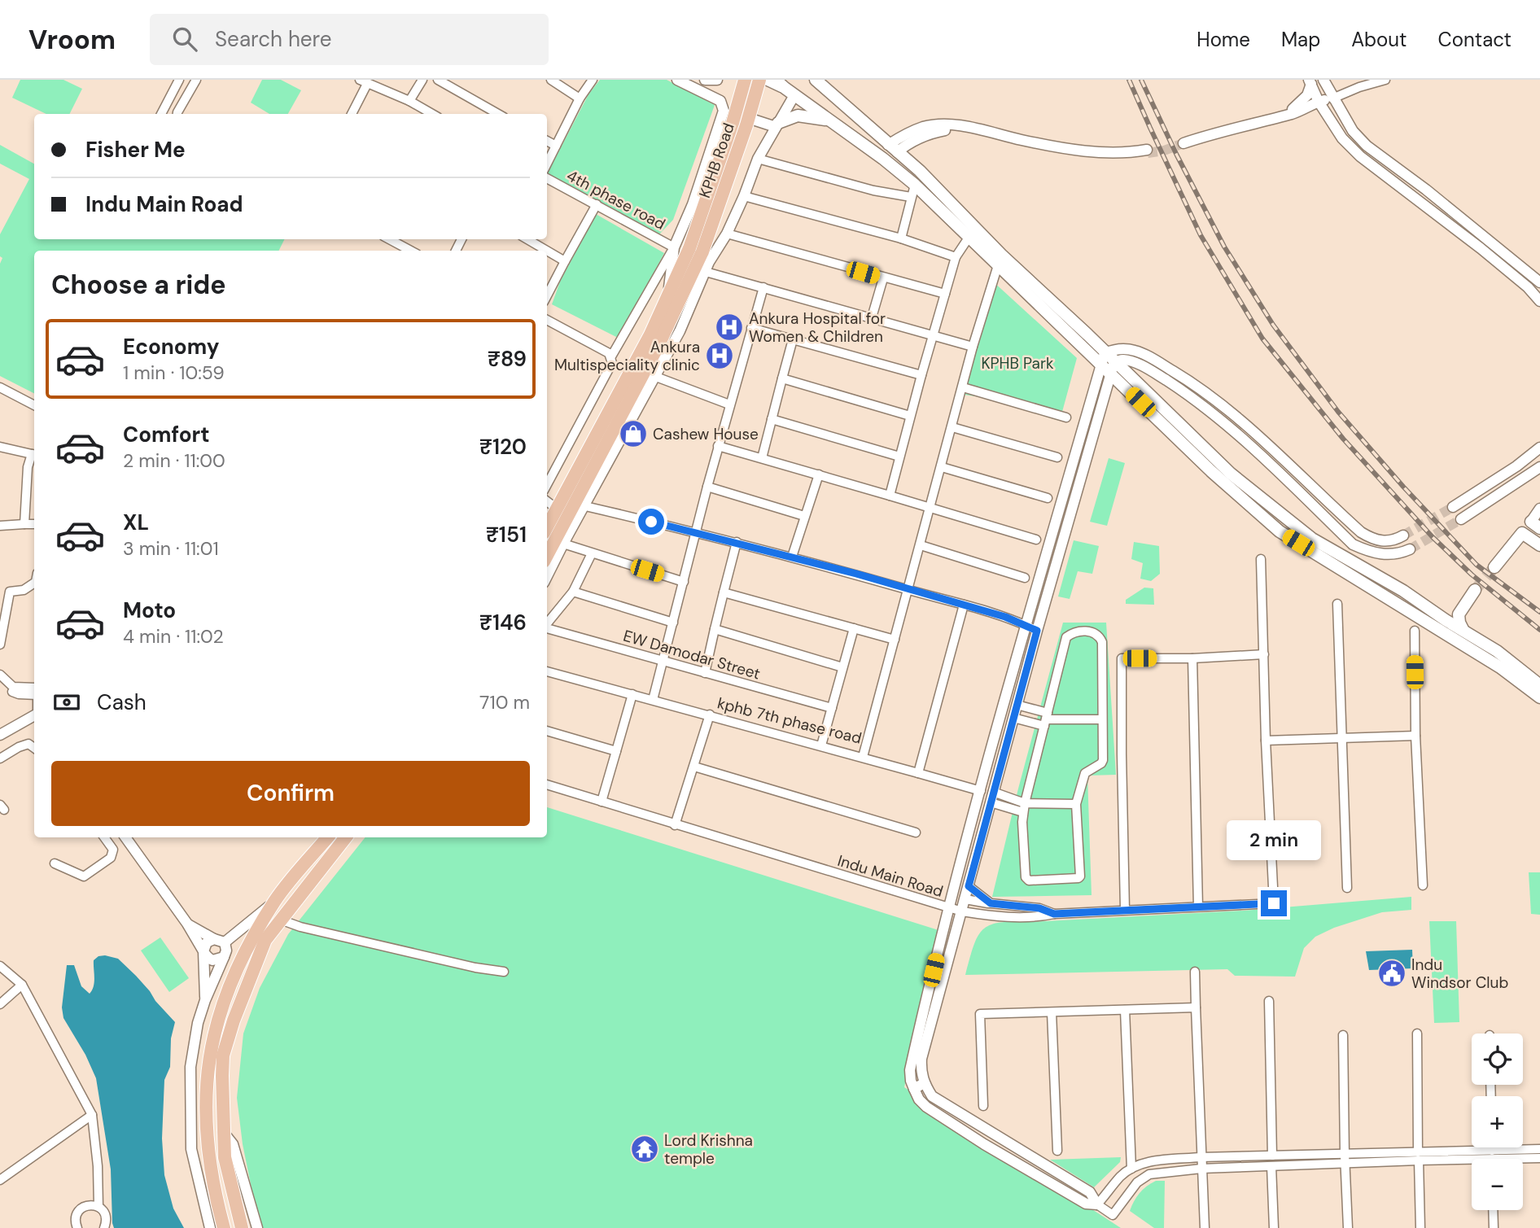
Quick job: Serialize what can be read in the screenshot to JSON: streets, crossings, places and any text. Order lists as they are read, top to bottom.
{
  "streets": {
    "main road": ["KPHB Road"],
    "street": [
      "4th phase road",
      "EW Damodar Street",
      "kphb 7th phase road",
      "Indu Main Road"
    ]
  },
  "parks": ["KPHB Park"],
  "places": {
    "hospital": ["Ankura Hospital for Women & Children", "Ankura Multispeciality clinic"],
    "shop": ["Cashew House"],
    "public building": ["Indu Windsor Club"],
    "temple": ["Lord Krishna temple"]
  },
  "page": {
    "header": "Vroom",
    "search": "Search here",
    "nav": [
      "Home",
      "Map",
      "About",
      "Contact"
    ],
    "banner": ["Fisher Me", "Indu Main Road"],
    "heading": "Choose a ride",
    "list": [
      {
        "name": "Economy",
        "note": "1 min · 10:59",
        "value": "₹89"
      },
      {
        "name": "Comfort",
        "note": "2 min · 11:00",
        "value": "₹120"
      },
      {
        "name": "XL",
        "note": "3 min · 11:01",
        "value": "₹151"
      },
      {
        "name": "Moto",
        "note": "4 min · 11:02",
        "value": "₹146"
      }
    ],
    "pay": ["Cash", "710 m"],
    "buttons": "Confirm",
    "bubble": "2 min",
    "map_buttons": ["+", "−"]
  }
}
